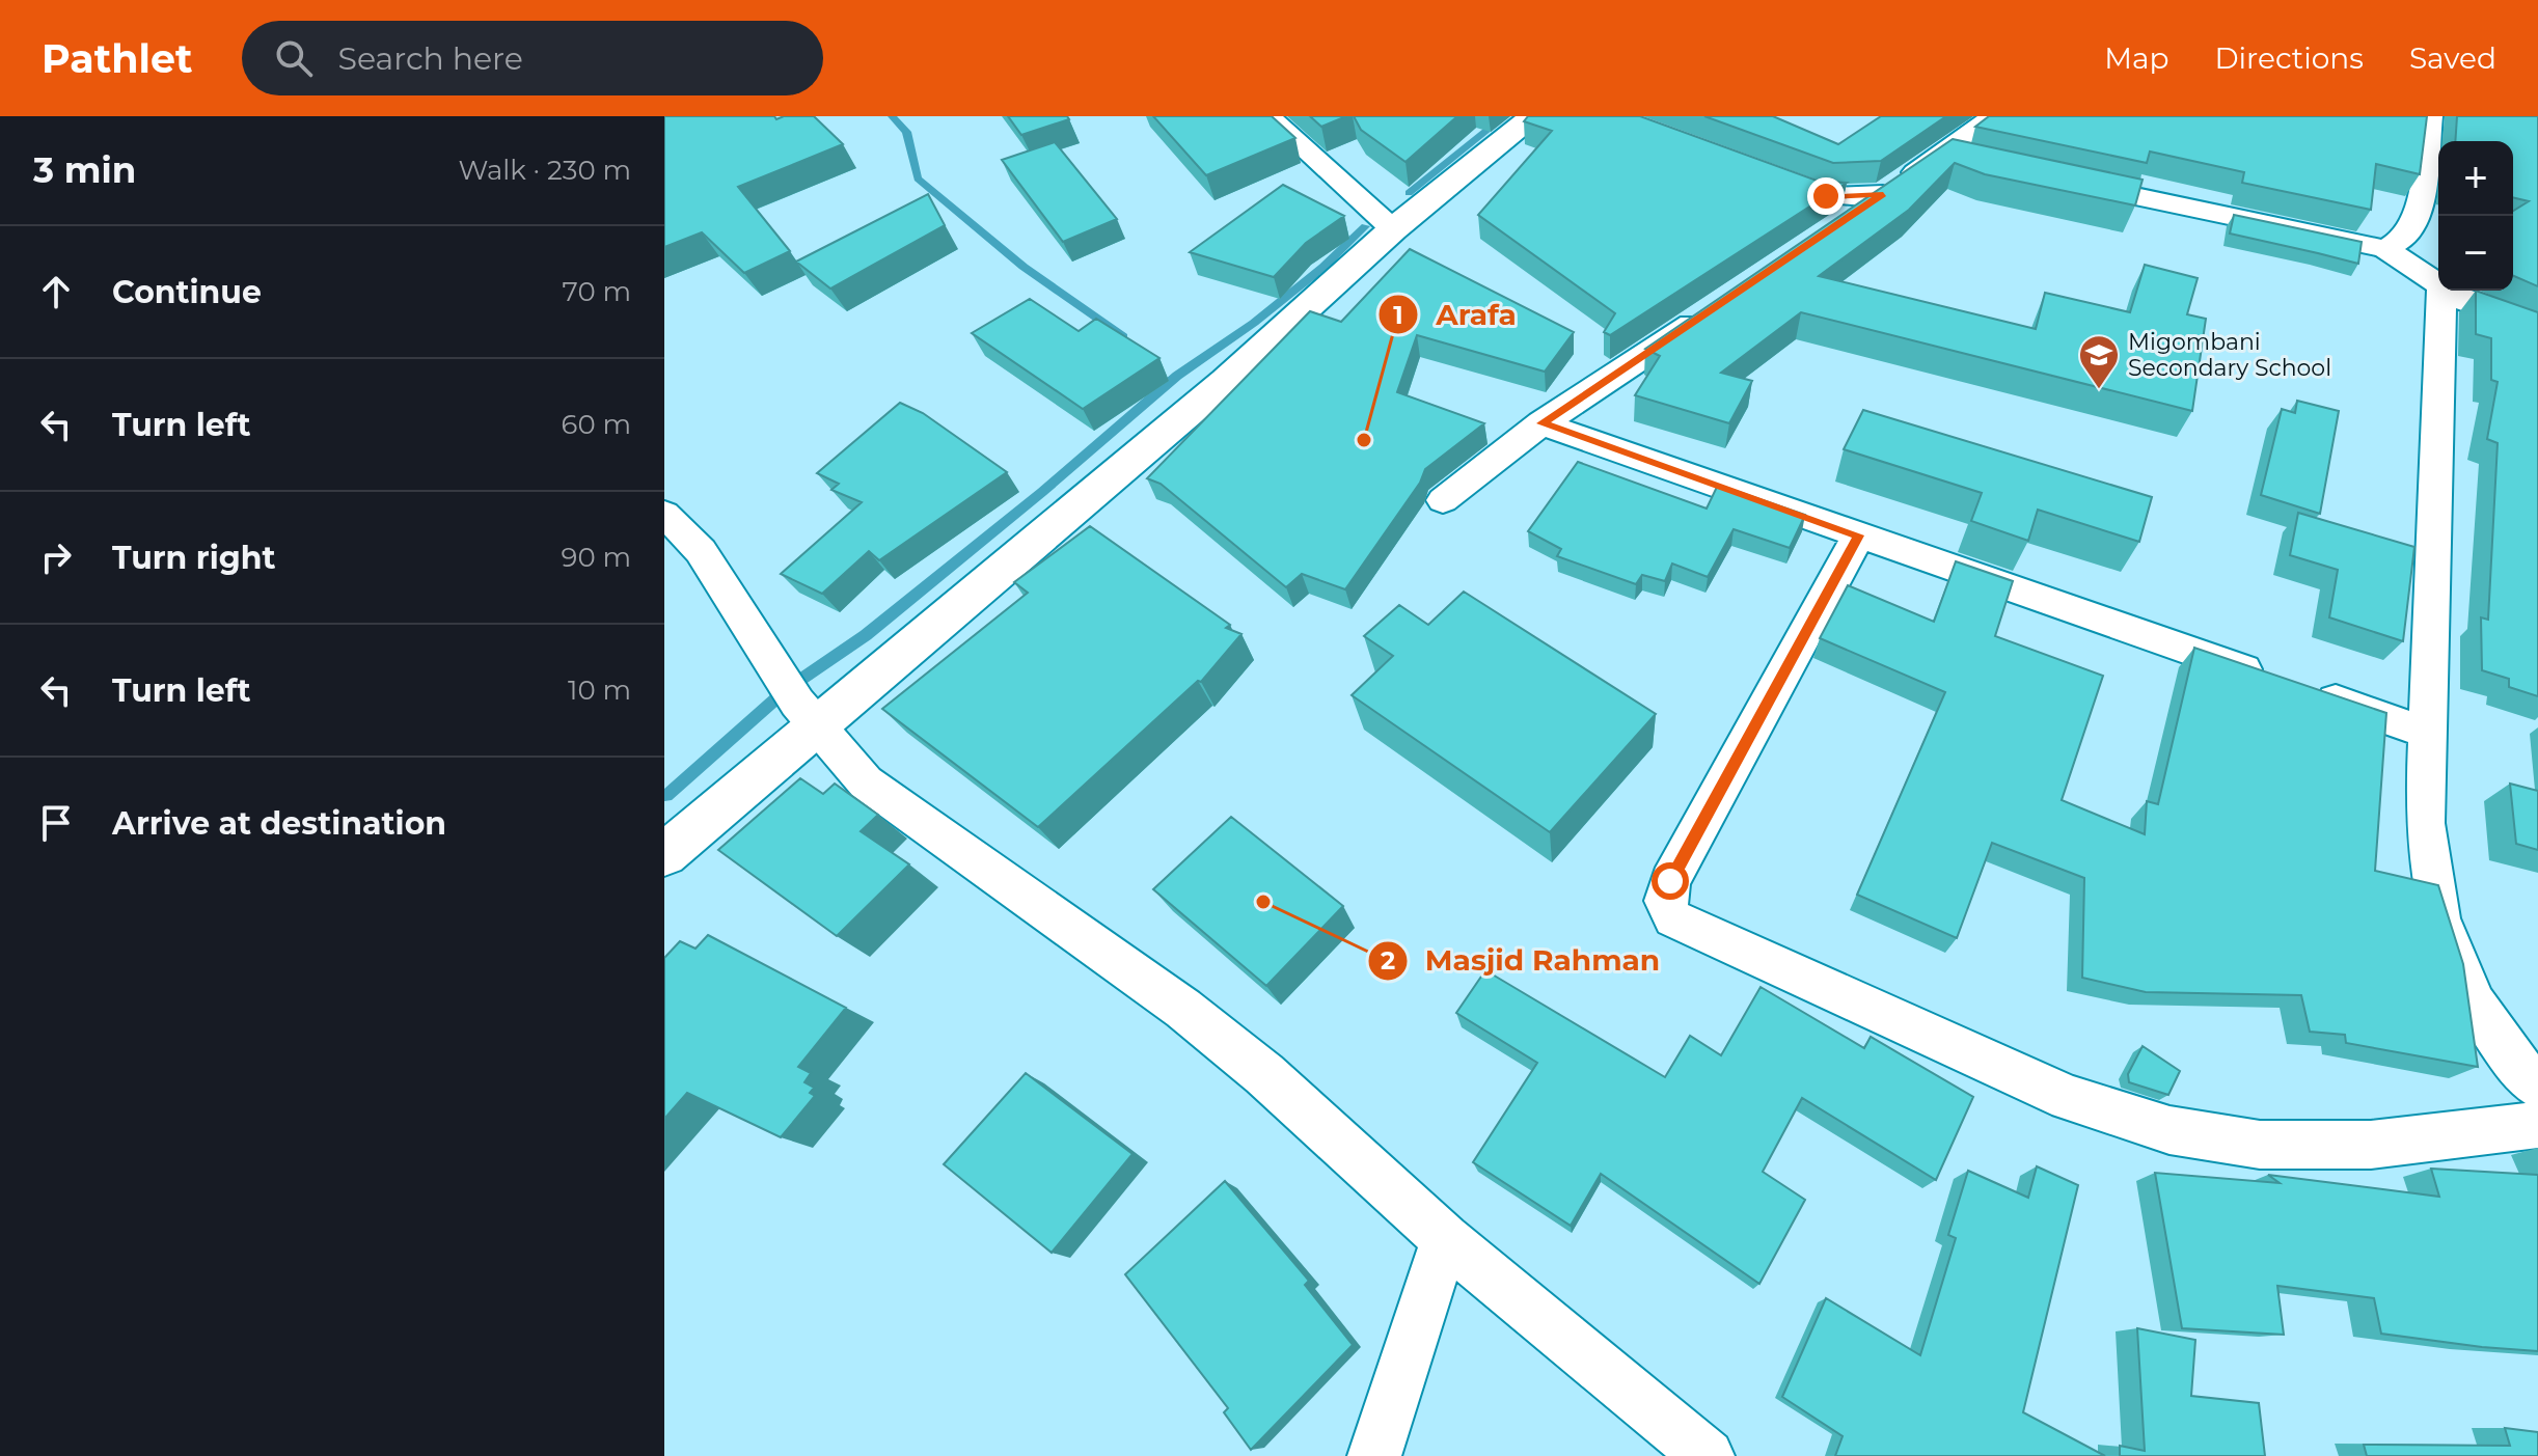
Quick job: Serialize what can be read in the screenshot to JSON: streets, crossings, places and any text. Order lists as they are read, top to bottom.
{
  "places": {
    "school or university": ["Migombani Secondary School"],
    "other": ["Arafa", "Masjid Rahman"]
  },
  "page": {
    "header": "Pathlet",
    "search": "Search here",
    "nav": ["Map", "Directions", "Saved"],
    "heading": ["3 min", "Walk · 230 m"],
    "map_buttons": ["+", "−"],
    "list": [
      ["Continue", "70 m"],
      ["Turn left", "60 m"],
      ["Turn right", "90 m"],
      ["Turn left", "10 m"],
      "Arrive at destination"
    ]
  }
}
